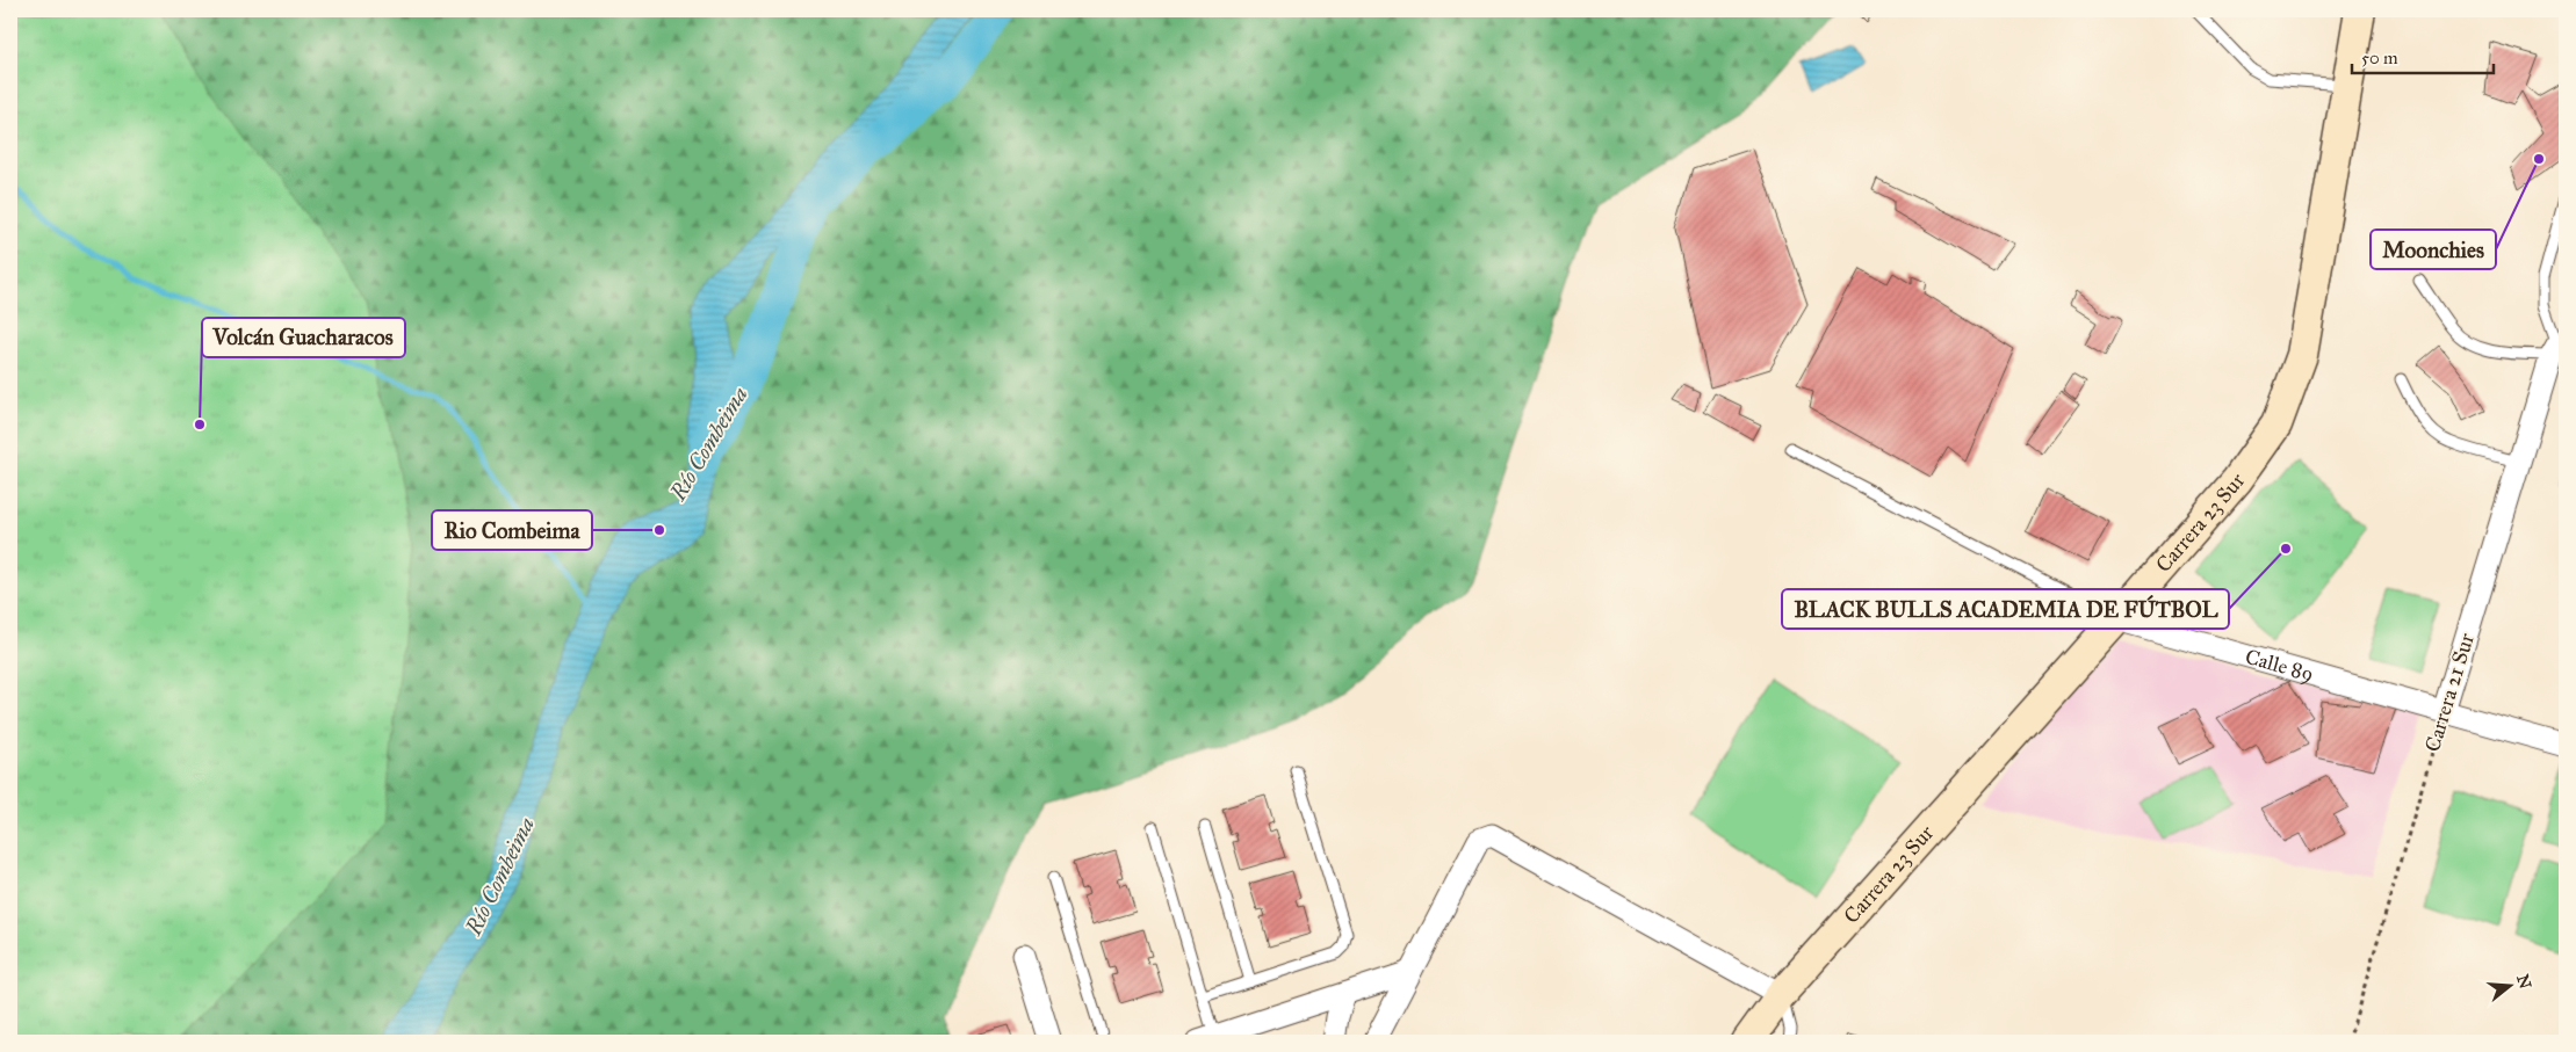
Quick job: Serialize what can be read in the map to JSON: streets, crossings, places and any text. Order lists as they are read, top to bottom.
{
  "streets": {
    "main road": ["Carrera 23 Sur"],
    "street": ["Calle 89", "Carrera 21 Sur"]
  },
  "crossings": [
    ["Carrera 23 Sur", "Calle 89"],
    ["Calle 89", "Carrera 21 Sur"]
  ],
  "water": ["Río Combeima"],
  "places": [
    "Moonchies",
    "Volcán Guacharacos",
    "Rio Combeima",
    "BLACK BULLS ACADEMIA DE FÚTBOL"
  ],
  "scale_bar": "50 m",
  "north": "right"
}
